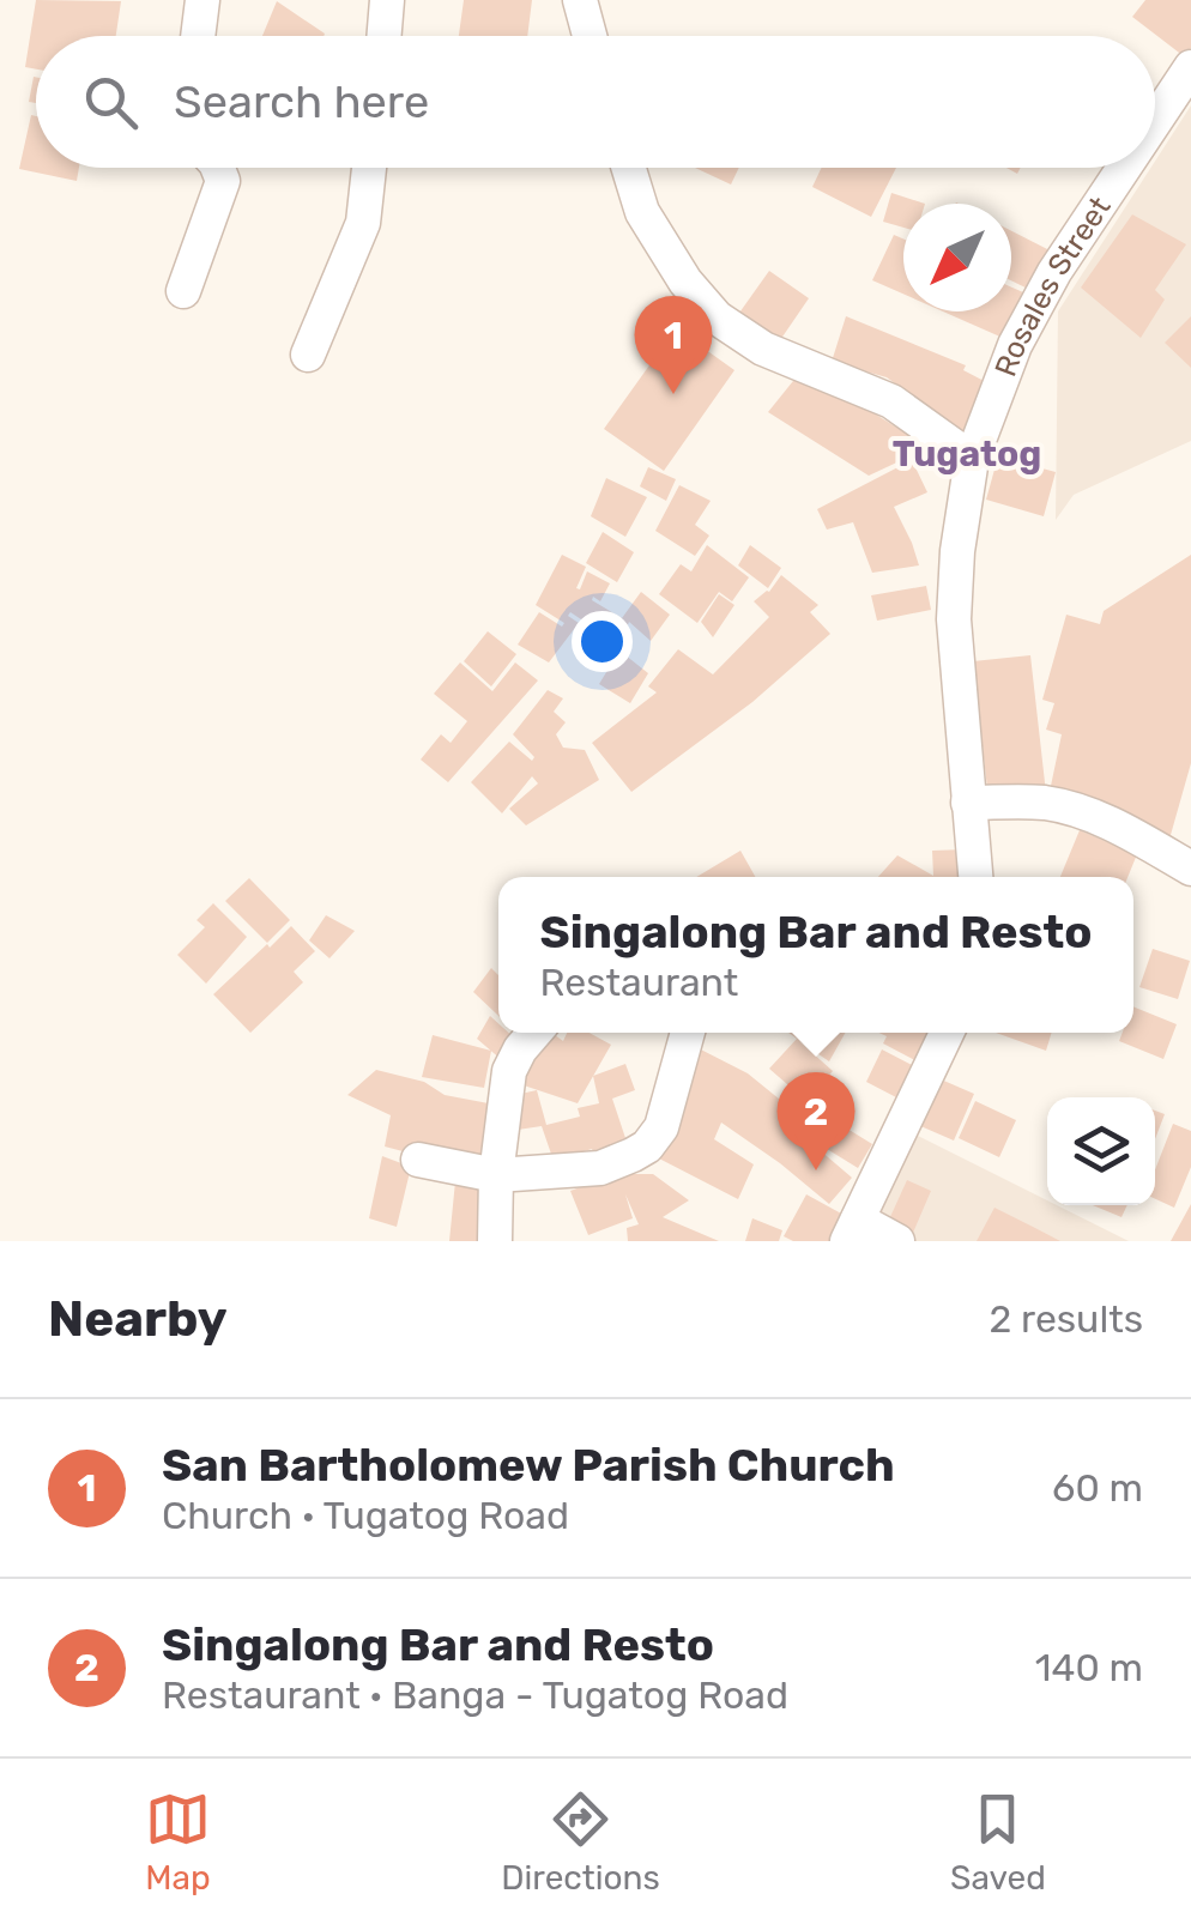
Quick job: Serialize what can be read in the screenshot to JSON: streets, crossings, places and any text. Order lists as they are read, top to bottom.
{
  "streets": {
    "street": ["Rosales Street"]
  },
  "districts": ["Tugatog"],
  "north": "bottom left",
  "page": {
    "search": "Search here",
    "pins": ["1", "2"],
    "popup": ["Singalong Bar and Resto", "Restaurant"],
    "heading": ["Nearby", "2 results"],
    "list": [
      {
        "mark": "1",
        "name": "San Bartholomew Parish Church",
        "note": "Church · Tugatog Road",
        "value": "60 m"
      },
      {
        "mark": "2",
        "name": "Singalong Bar and Resto",
        "note": "Restaurant · Banga - Tugatog Road",
        "value": "140 m"
      }
    ],
    "nav": ["Map", "Directions", "Saved"]
  }
}
